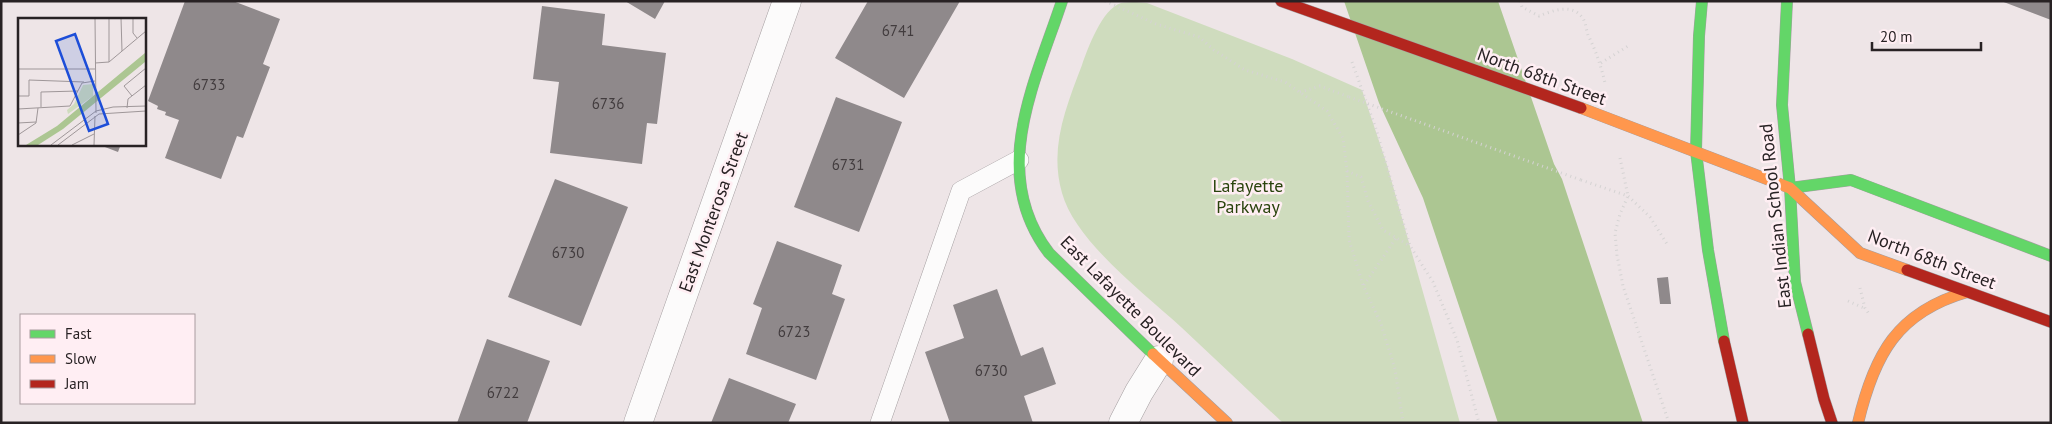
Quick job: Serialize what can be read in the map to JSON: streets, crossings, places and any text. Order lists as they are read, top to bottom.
{
  "streets": {
    "main road": ["North 68th Street", "East Indian School Road", "East Lafayette Boulevard"],
    "street": ["East Monterosa Street"]
  },
  "crossings": [
    ["North 68th Street", "East Indian School Road"]
  ],
  "parks": ["Lafayette Parkway"],
  "house_numbers": [
    "6741",
    "6733",
    "6736",
    "6731",
    "6730",
    "6723",
    "6730",
    "6722"
  ],
  "legend": ["Fast", "Slow", "Jam"],
  "scale_bar": "20 m"
}
